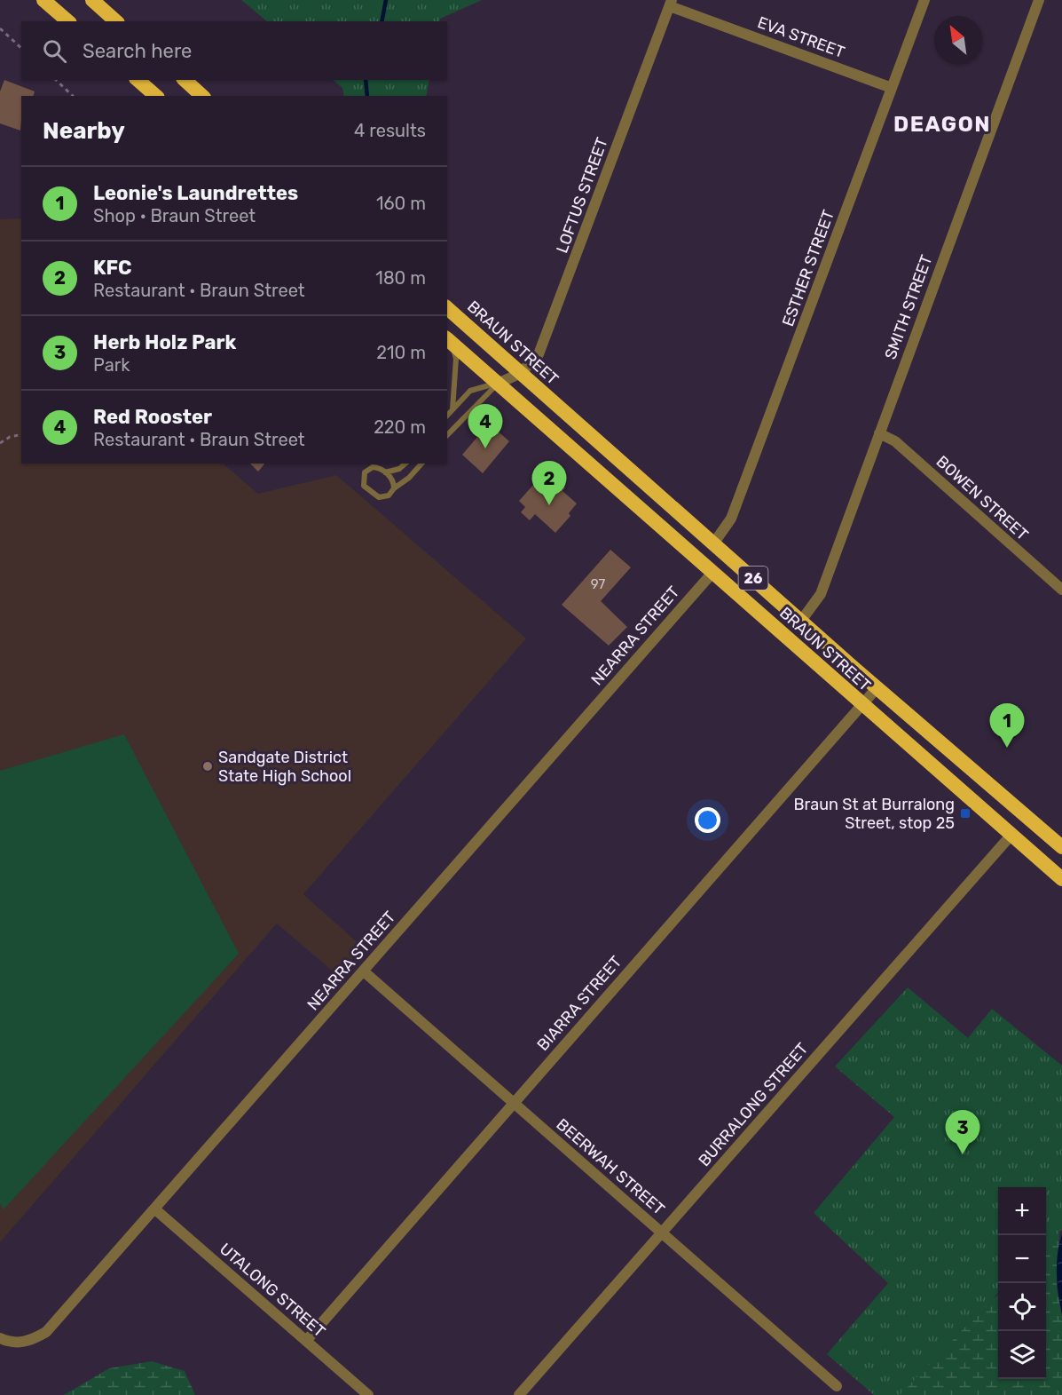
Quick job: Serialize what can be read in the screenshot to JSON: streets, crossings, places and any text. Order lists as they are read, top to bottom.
{
  "streets": {
    "highway": ["BRAUN STREET", "26"],
    "street": [
      "EVA STREET",
      "LOFTUS STREET",
      "ESTHER STREET",
      "SMITH STREET",
      "BOWEN STREET",
      "NEARRA STREET",
      "BIARRA STREET",
      "BURRALONG STREET",
      "BEERWAH STREET",
      "UTALONG STREET"
    ]
  },
  "crossings": [
    ["EVA STREET", "LOFTUS STREET"],
    ["EVA STREET", "ESTHER STREET"],
    ["LOFTUS STREET", "BRAUN STREET"],
    ["ESTHER STREET", "BRAUN STREET"],
    ["SMITH STREET", "BRAUN STREET"],
    ["SMITH STREET", "BOWEN STREET"],
    ["BRAUN STREET", "NEARRA STREET"],
    ["BRAUN STREET", "BIARRA STREET"],
    ["BRAUN STREET", "BURRALONG STREET"],
    ["NEARRA STREET", "BEERWAH STREET"],
    ["NEARRA STREET", "UTALONG STREET"],
    ["BIARRA STREET", "BEERWAH STREET"],
    ["BIARRA STREET", "UTALONG STREET"],
    ["BURRALONG STREET", "BEERWAH STREET"]
  ],
  "districts": ["DEAGON"],
  "places": {
    "other": ["Sandgate District State High School"],
    "transit": ["Braun St at Burralong Street, stop 25"]
  },
  "house_numbers": ["97"],
  "north": "top left",
  "page": {
    "search": "Search here",
    "heading": ["Nearby", "4 results"],
    "list": [
      {
        "mark": "1",
        "name": "Leonie's Laundrettes",
        "note": "Shop · Braun Street",
        "value": "160 m"
      },
      {
        "mark": "2",
        "name": "KFC",
        "note": "Restaurant · Braun Street",
        "value": "180 m"
      },
      {
        "mark": "3",
        "name": "Herb Holz Park",
        "note": "Park",
        "value": "210 m"
      },
      {
        "mark": "4",
        "name": "Red Rooster",
        "note": "Restaurant · Braun Street",
        "value": "220 m"
      }
    ],
    "pins": [
      "4",
      "2",
      "1",
      "3"
    ],
    "map_buttons": ["+", "−"]
  }
}
